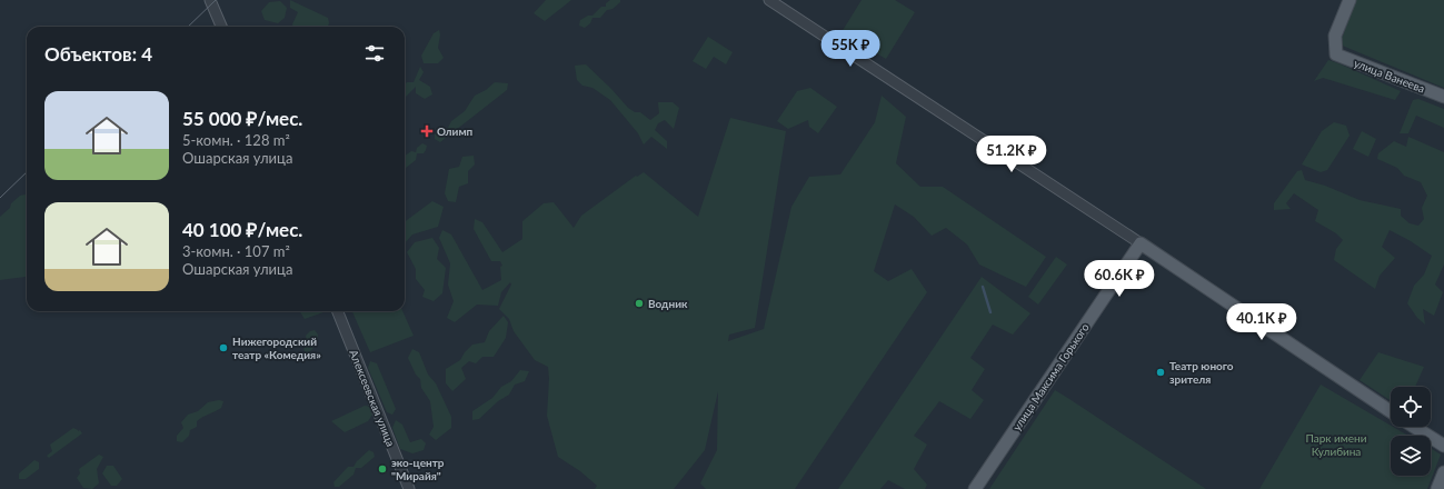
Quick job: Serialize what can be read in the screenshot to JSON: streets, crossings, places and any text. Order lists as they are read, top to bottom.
{
  "streets": {
    "main road": ["улица Ванеева", "улица Максима Горького"],
    "street": ["Алексеевская улица"]
  },
  "parks": ["Парк имени Кулибина"],
  "places": {
    "health": ["Олимп"],
    "other": [
      "Водник",
      "Нижегородский театр «Комедия»",
      "Театр юного зрителя",
      "эко-центр \"Мирайя\""
    ]
  },
  "page": {
    "heading": "Объектов: 4",
    "price": [
      "55K ₽",
      "51.2K ₽",
      "60.6K ₽",
      "40.1K ₽"
    ],
    "list": [
      {
        "name": "55 000 ₽/мес.",
        "note": "5-комн. · 128 m² · Ошарская улица"
      },
      {
        "name": "40 100 ₽/мес.",
        "note": "3-комн. · 107 m² · Ошарская улица"
      }
    ]
  }
}
